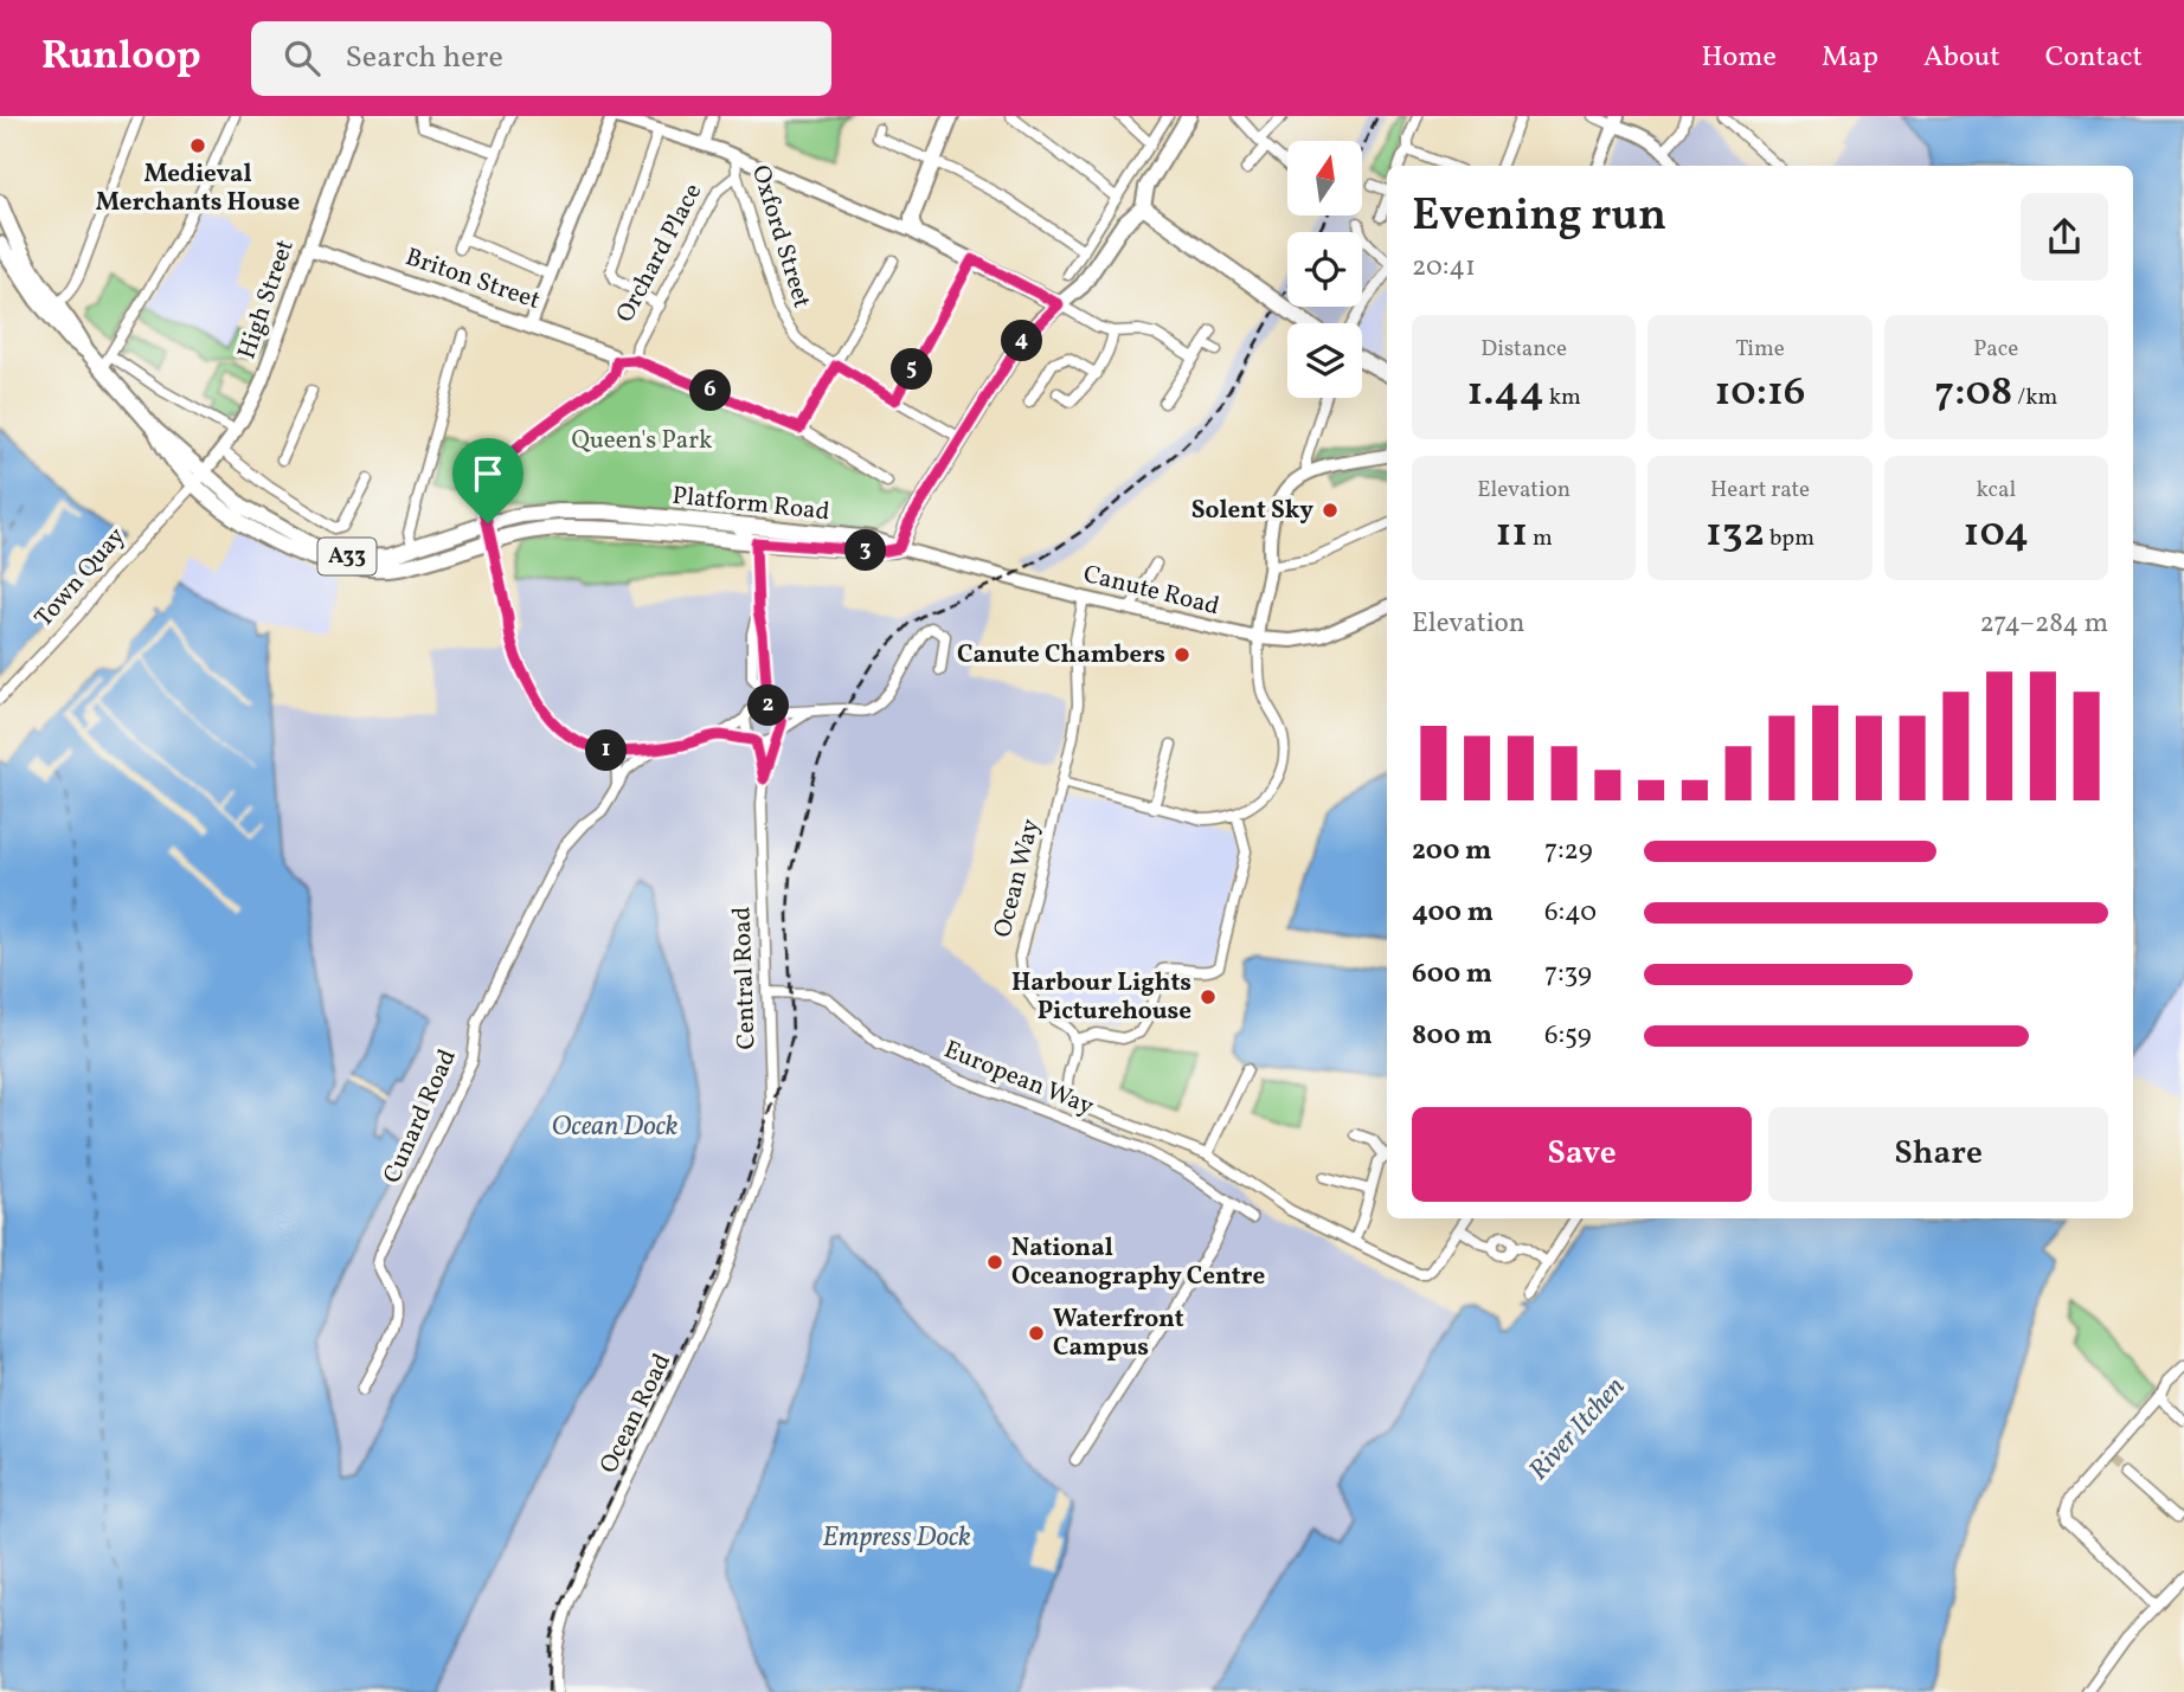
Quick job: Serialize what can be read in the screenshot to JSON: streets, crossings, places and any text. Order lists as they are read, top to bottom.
{
  "streets": {
    "main road": ["Platform Road", "A33"],
    "street": [
      "Oxford Street",
      "Orchard Place",
      "Briton Street",
      "High Street",
      "Town Quay",
      "Canute Road",
      "Ocean Way",
      "Central Road",
      "European Way",
      "Cunard Road",
      "Ocean Road"
    ]
  },
  "crossings": [
    ["Oxford Street", "Orchard Place"],
    ["Briton Street", "High Street"],
    ["High Street", "A33"],
    ["High Street", "Town Quay"],
    ["Platform Road", "A33"],
    ["Platform Road", "Canute Road"],
    ["A33", "Town Quay"],
    ["Canute Road", "Ocean Way"],
    ["Central Road", "European Way"],
    ["Central Road", "Ocean Road"]
  ],
  "water": ["Ocean Dock", "River Itchen", "Empress Dock"],
  "parks": ["Queen's Park"],
  "places": [
    "Medieval Merchants House",
    "Solent Sky",
    "Canute Chambers",
    "Harbour Lights Picturehouse",
    "National Oceanography Centre",
    "Waterfront Campus"
  ],
  "north": "top",
  "page": {
    "header": "Runloop",
    "search": "Search here",
    "nav": [
      "Home",
      "Map",
      "About",
      "Contact"
    ],
    "heading": ["Evening run", "20:41"],
    "stats": [
      ["Distance", "1.44 km"],
      ["Time", "10:16"],
      ["Pace", "7:08 /km"],
      ["Elevation", "11 m"],
      ["Heart rate", "132 bpm"],
      ["kcal", "104"]
    ],
    "pins": [
      "4",
      "5",
      "6",
      "3",
      "2",
      "1"
    ],
    "chart": ["Elevation", "274–284 m"],
    "list": [
      {
        "name": "200 m",
        "note": "7:29"
      },
      {
        "name": "400 m",
        "note": "6:40"
      },
      {
        "name": "600 m",
        "note": "7:39"
      },
      {
        "name": "800 m",
        "note": "6:59"
      }
    ],
    "buttons": ["Save", "Share"]
  }
}
